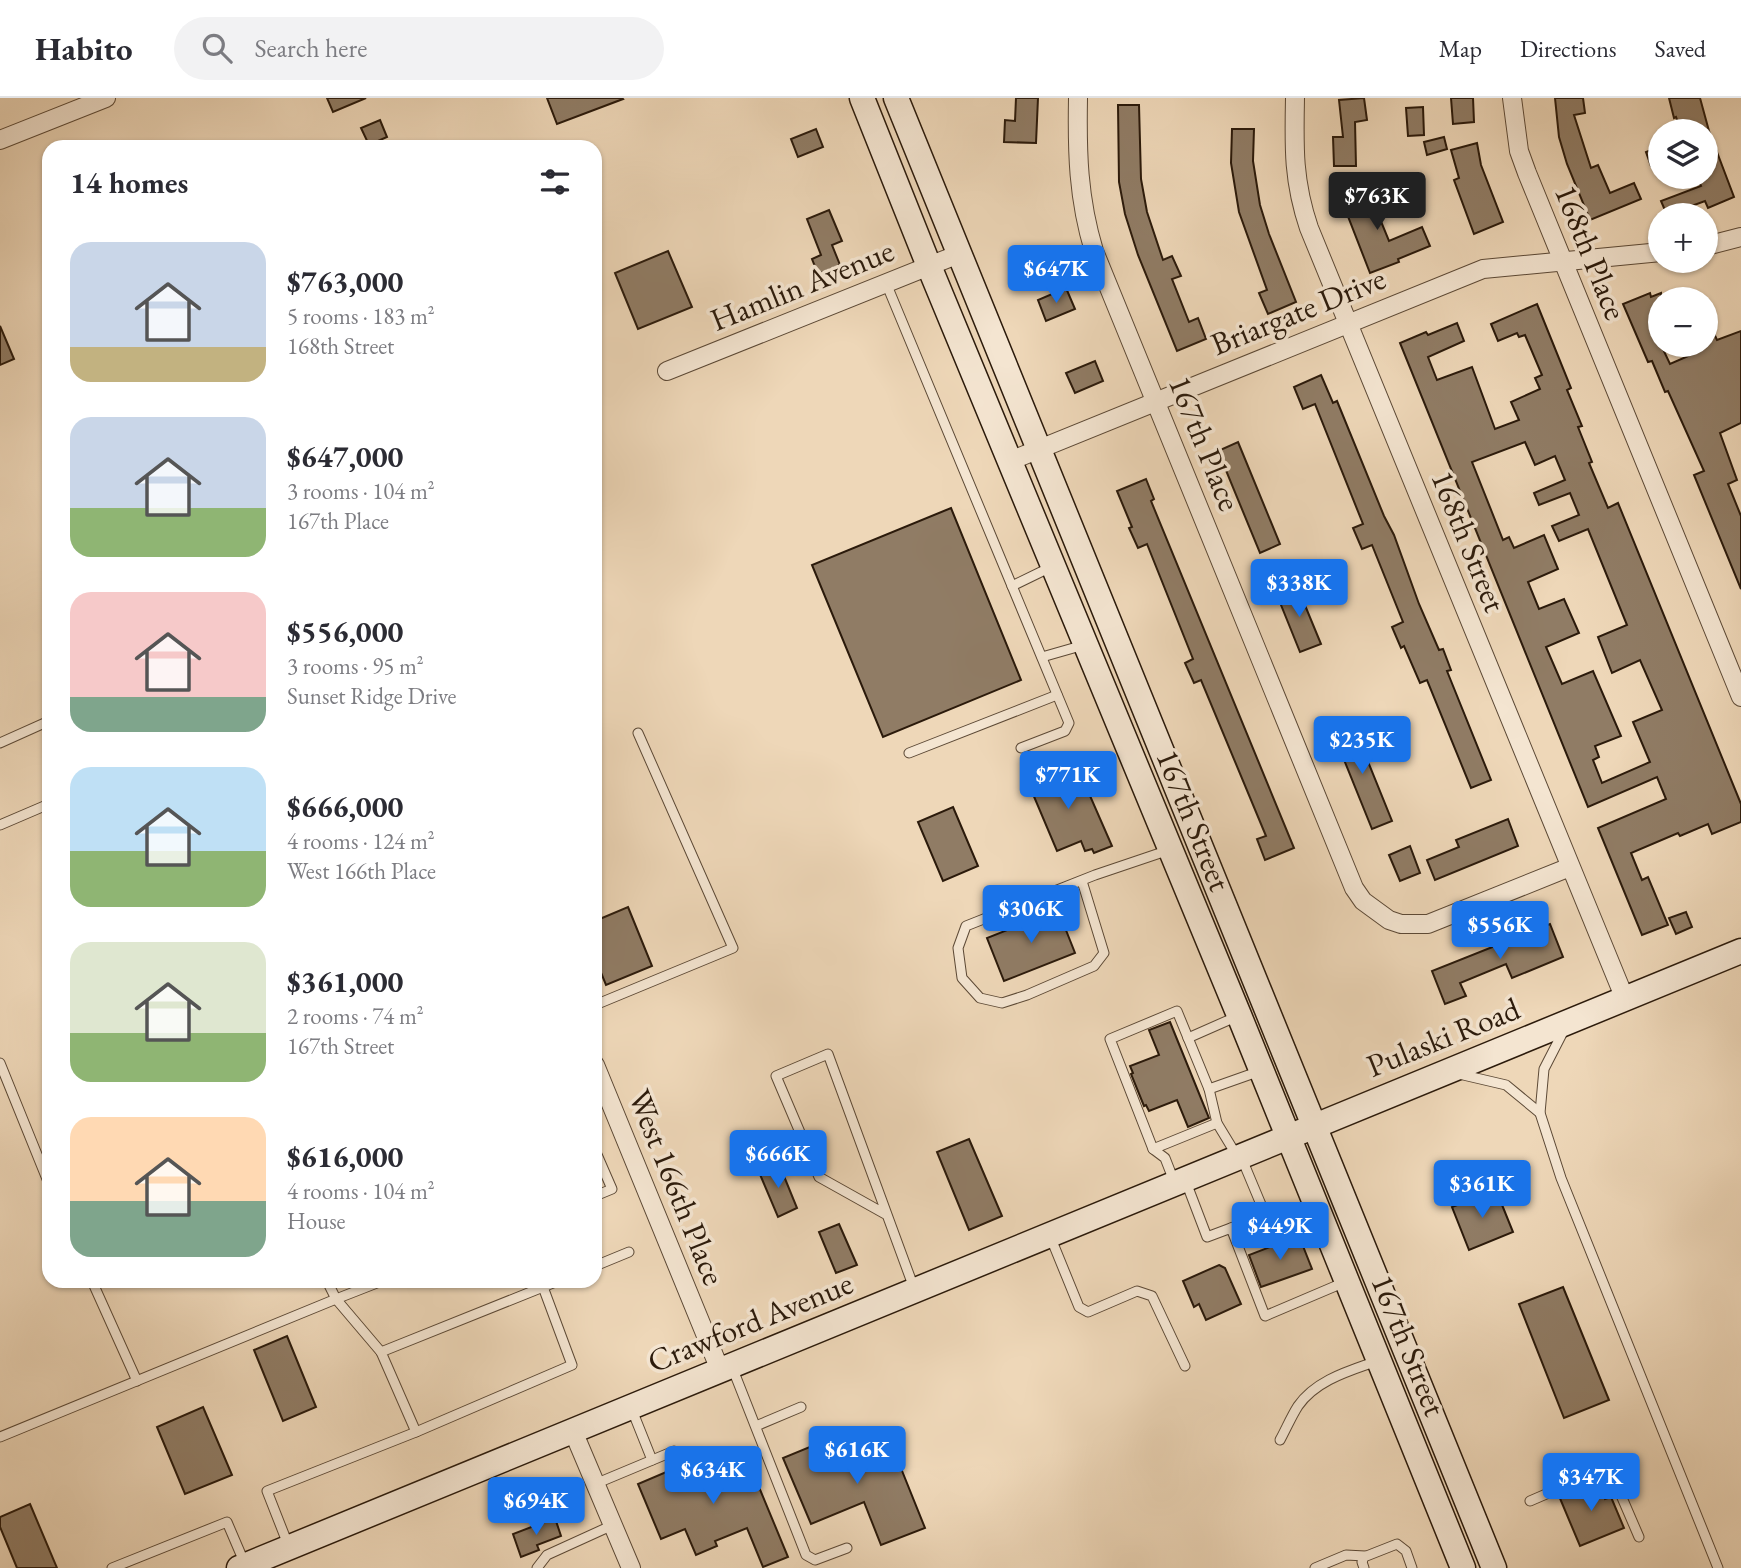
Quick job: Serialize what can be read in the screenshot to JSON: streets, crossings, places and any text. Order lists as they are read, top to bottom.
{
  "streets": {
    "main road": ["167th Street", "Pulaski Road", "Crawford Avenue"],
    "street": [
      "168th Place",
      "Hamlin Avenue",
      "Briargate Drive",
      "167th Place",
      "168th Street",
      "West 166th Place"
    ]
  },
  "crossings": [
    ["168th Place", "Briargate Drive"],
    ["Hamlin Avenue", "167th Street"],
    ["Briargate Drive", "167th Place"],
    ["Briargate Drive", "168th Street"],
    ["Briargate Drive", "167th Street"],
    ["167th Place", "168th Street"],
    ["168th Street", "Pulaski Road"],
    ["167th Street", "Pulaski Road"],
    ["167th Street", "Crawford Avenue"],
    ["Pulaski Road", "Crawford Avenue"],
    ["West 166th Place", "Crawford Avenue"]
  ],
  "page": {
    "header": "Habito",
    "search": "Search here",
    "nav": ["Map", "Directions", "Saved"],
    "map_buttons": ["+", "−"],
    "heading": "14 homes",
    "price": [
      "$763K",
      "$647K",
      "$338K",
      "$235K",
      "$771K",
      "$306K",
      "$556K",
      "$666K",
      "$361K",
      "$449K",
      "$616K",
      "$634K",
      "$347K",
      "$694K"
    ],
    "list": [
      {
        "name": "$763,000",
        "note": "5 rooms · 183 m² · 168th Street"
      },
      {
        "name": "$647,000",
        "note": "3 rooms · 104 m² · 167th Place"
      },
      {
        "name": "$556,000",
        "note": "3 rooms · 95 m² · Sunset Ridge Drive"
      },
      {
        "name": "$666,000",
        "note": "4 rooms · 124 m² · West 166th Place"
      },
      {
        "name": "$361,000",
        "note": "2 rooms · 74 m² · 167th Street"
      },
      {
        "name": "$616,000",
        "note": "4 rooms · 104 m² · House"
      }
    ]
  }
}
